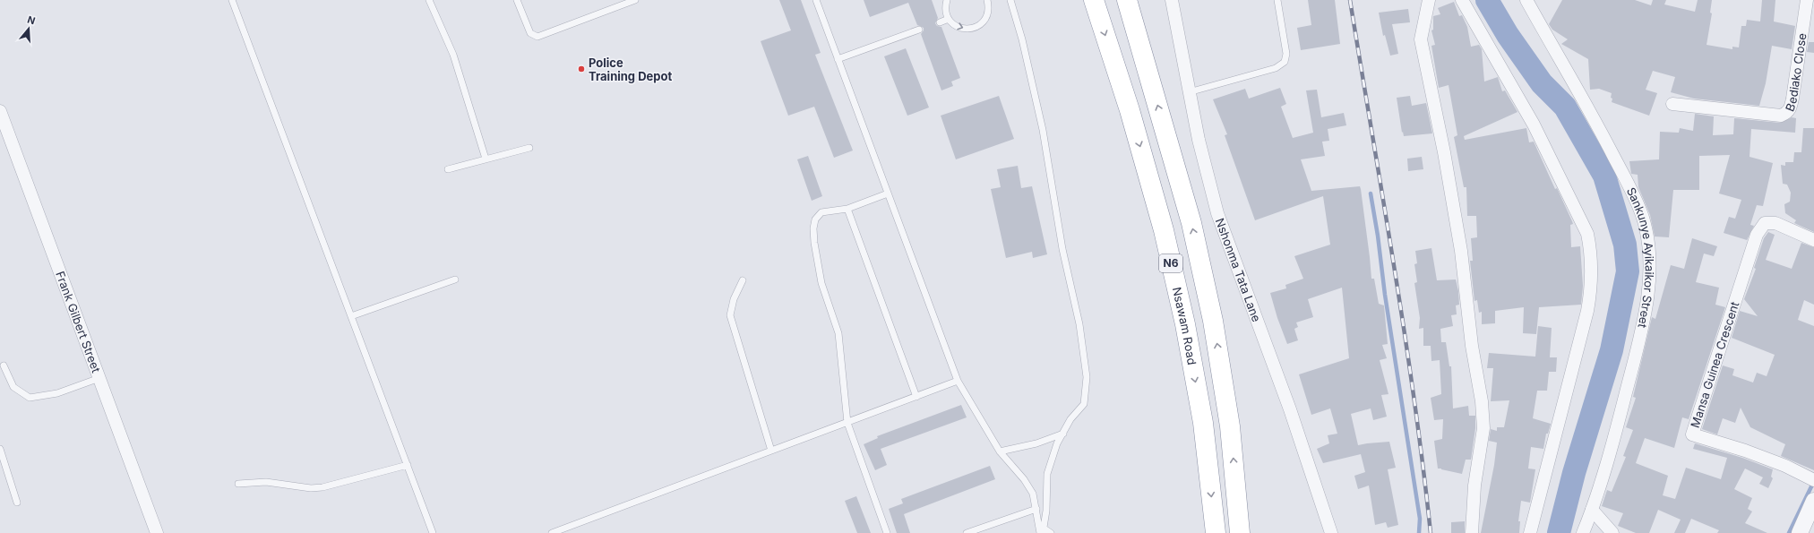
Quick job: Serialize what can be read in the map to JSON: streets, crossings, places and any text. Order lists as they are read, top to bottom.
{
  "streets": {
    "highway": ["N6", "Nsawam Road"],
    "street": [
      "Bediako Close",
      "Sankunye Ayikaikor Street",
      "Nshonma Tata Lane",
      "Frank Gilbert Street",
      "Mansa Guinea Crescent"
    ]
  },
  "places": ["Police Training Depot"],
  "north": "top"
}
